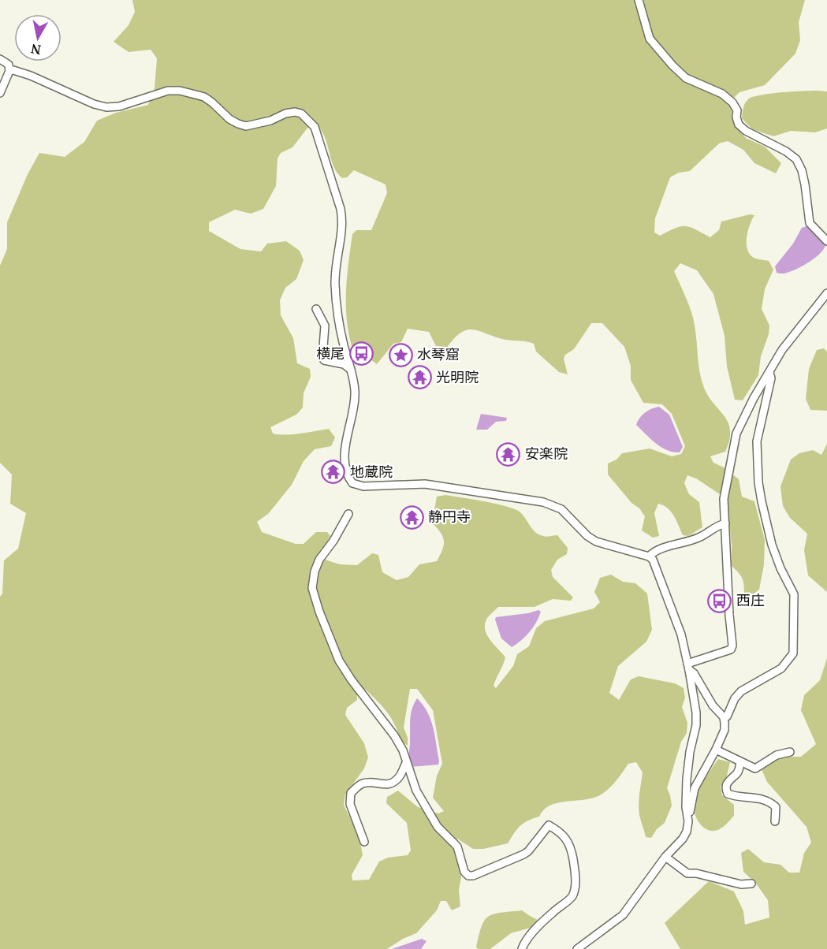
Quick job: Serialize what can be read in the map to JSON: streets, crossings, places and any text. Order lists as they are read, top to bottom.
{
  "places": {
    "bus stop": ["横尾", "西庄"],
    "place": ["水琴窟"],
    "temple": [
      "光明院",
      "安楽院",
      "地蔵院",
      "静円寺"
    ]
  },
  "north": "bottom"
}
